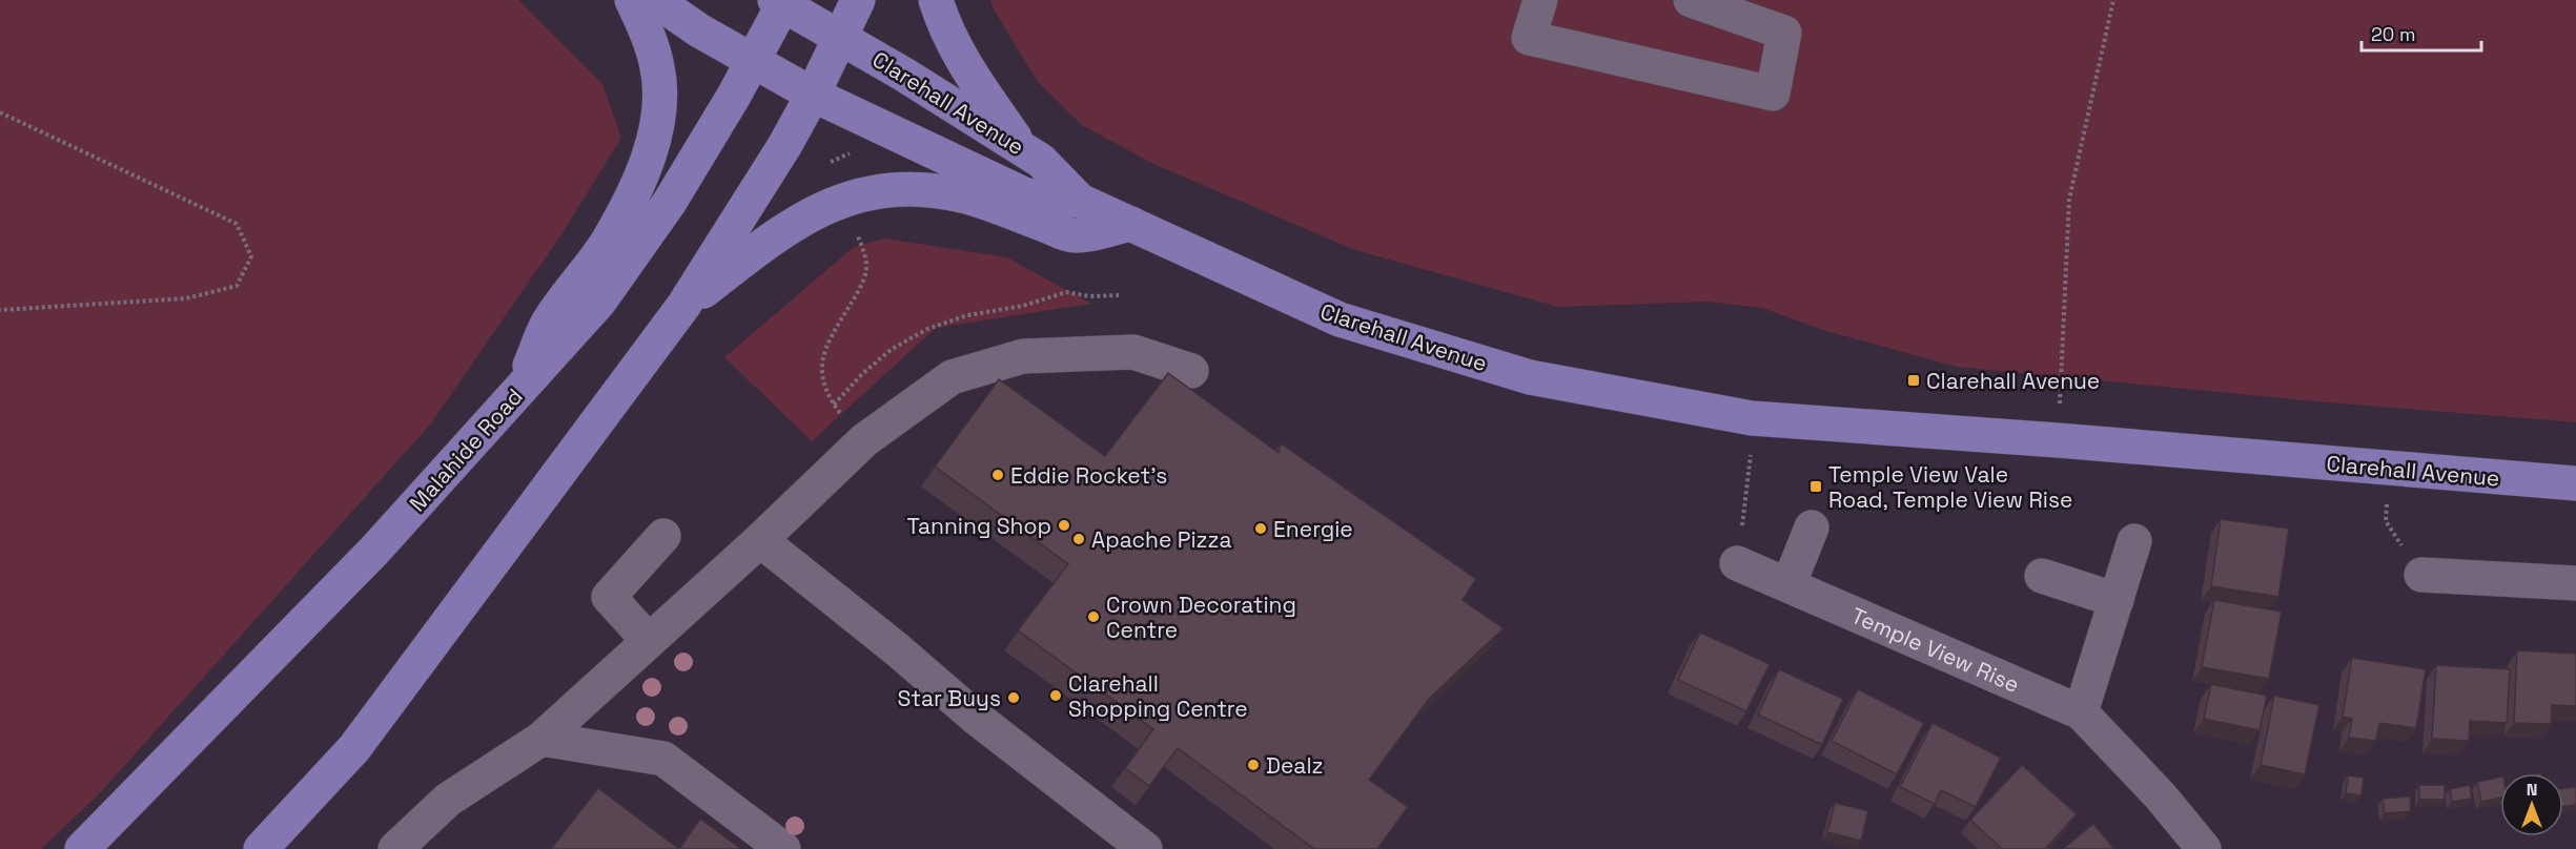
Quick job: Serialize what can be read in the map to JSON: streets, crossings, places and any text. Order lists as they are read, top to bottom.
{
  "streets": {
    "main road": ["Clarehall Avenue", "Malahide Road"],
    "street": ["Temple View Rise"]
  },
  "crossings": [
    ["Clarehall Avenue", "Malahide Road"]
  ],
  "places": {
    "transit": ["Clarehall Avenue", "Temple View Vale Road, Temple View Rise"],
    "other": [
      "Eddie Rocket's",
      "Tanning Shop",
      "Energie",
      "Apache Pizza",
      "Crown Decorating Centre",
      "Clarehall Shopping Centre",
      "Star Buys",
      "Dealz"
    ]
  },
  "scale_bar": "20 m",
  "north": "top"
}
